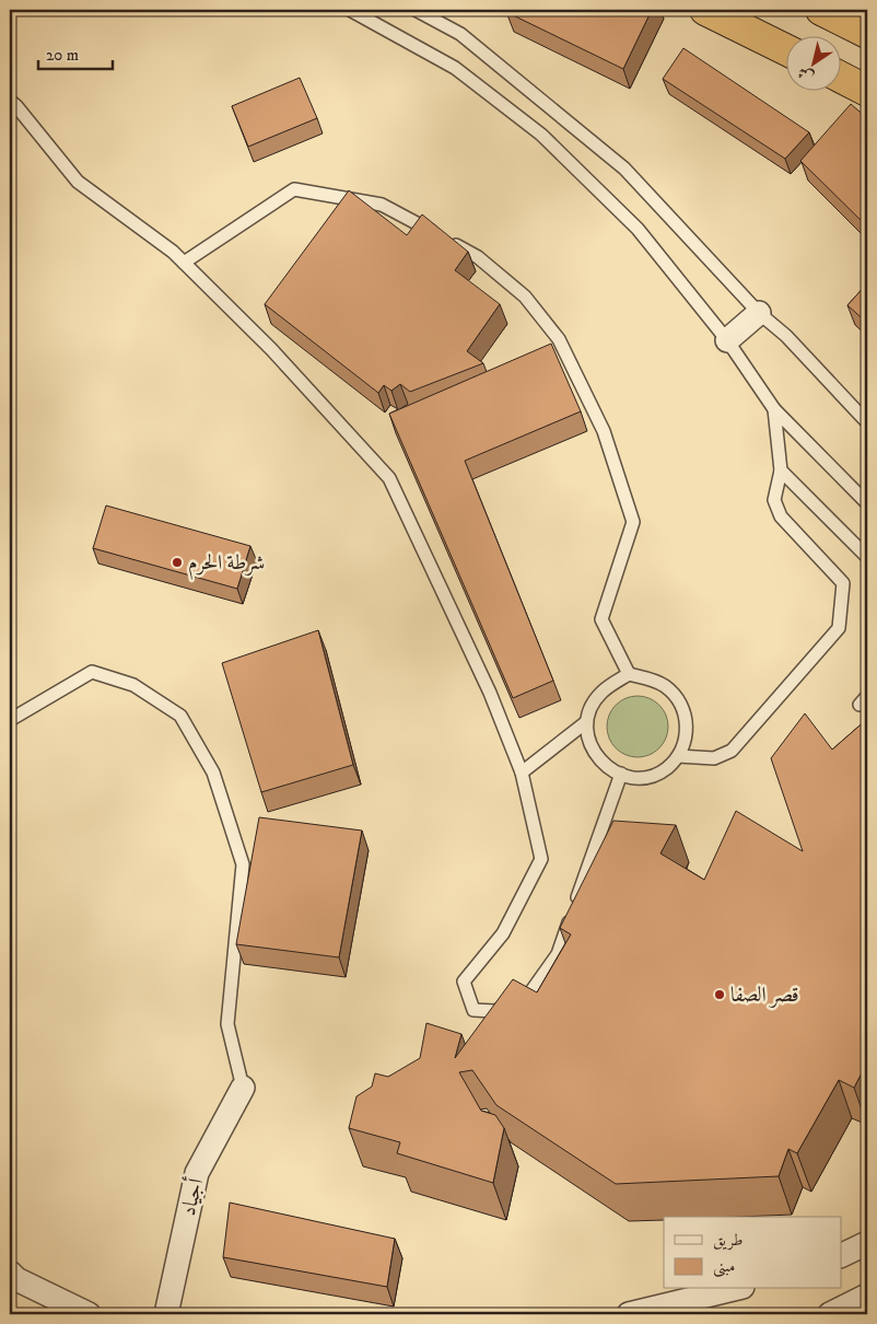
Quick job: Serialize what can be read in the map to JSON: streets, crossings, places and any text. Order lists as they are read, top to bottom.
{
  "streets": {
    "street": ["أجياد"]
  },
  "places": ["شرطة الحرم", "قصر الصفا"],
  "legend": ["طريق", "مبنى"],
  "scale_bar": "20 m",
  "north": "bottom left"
}
